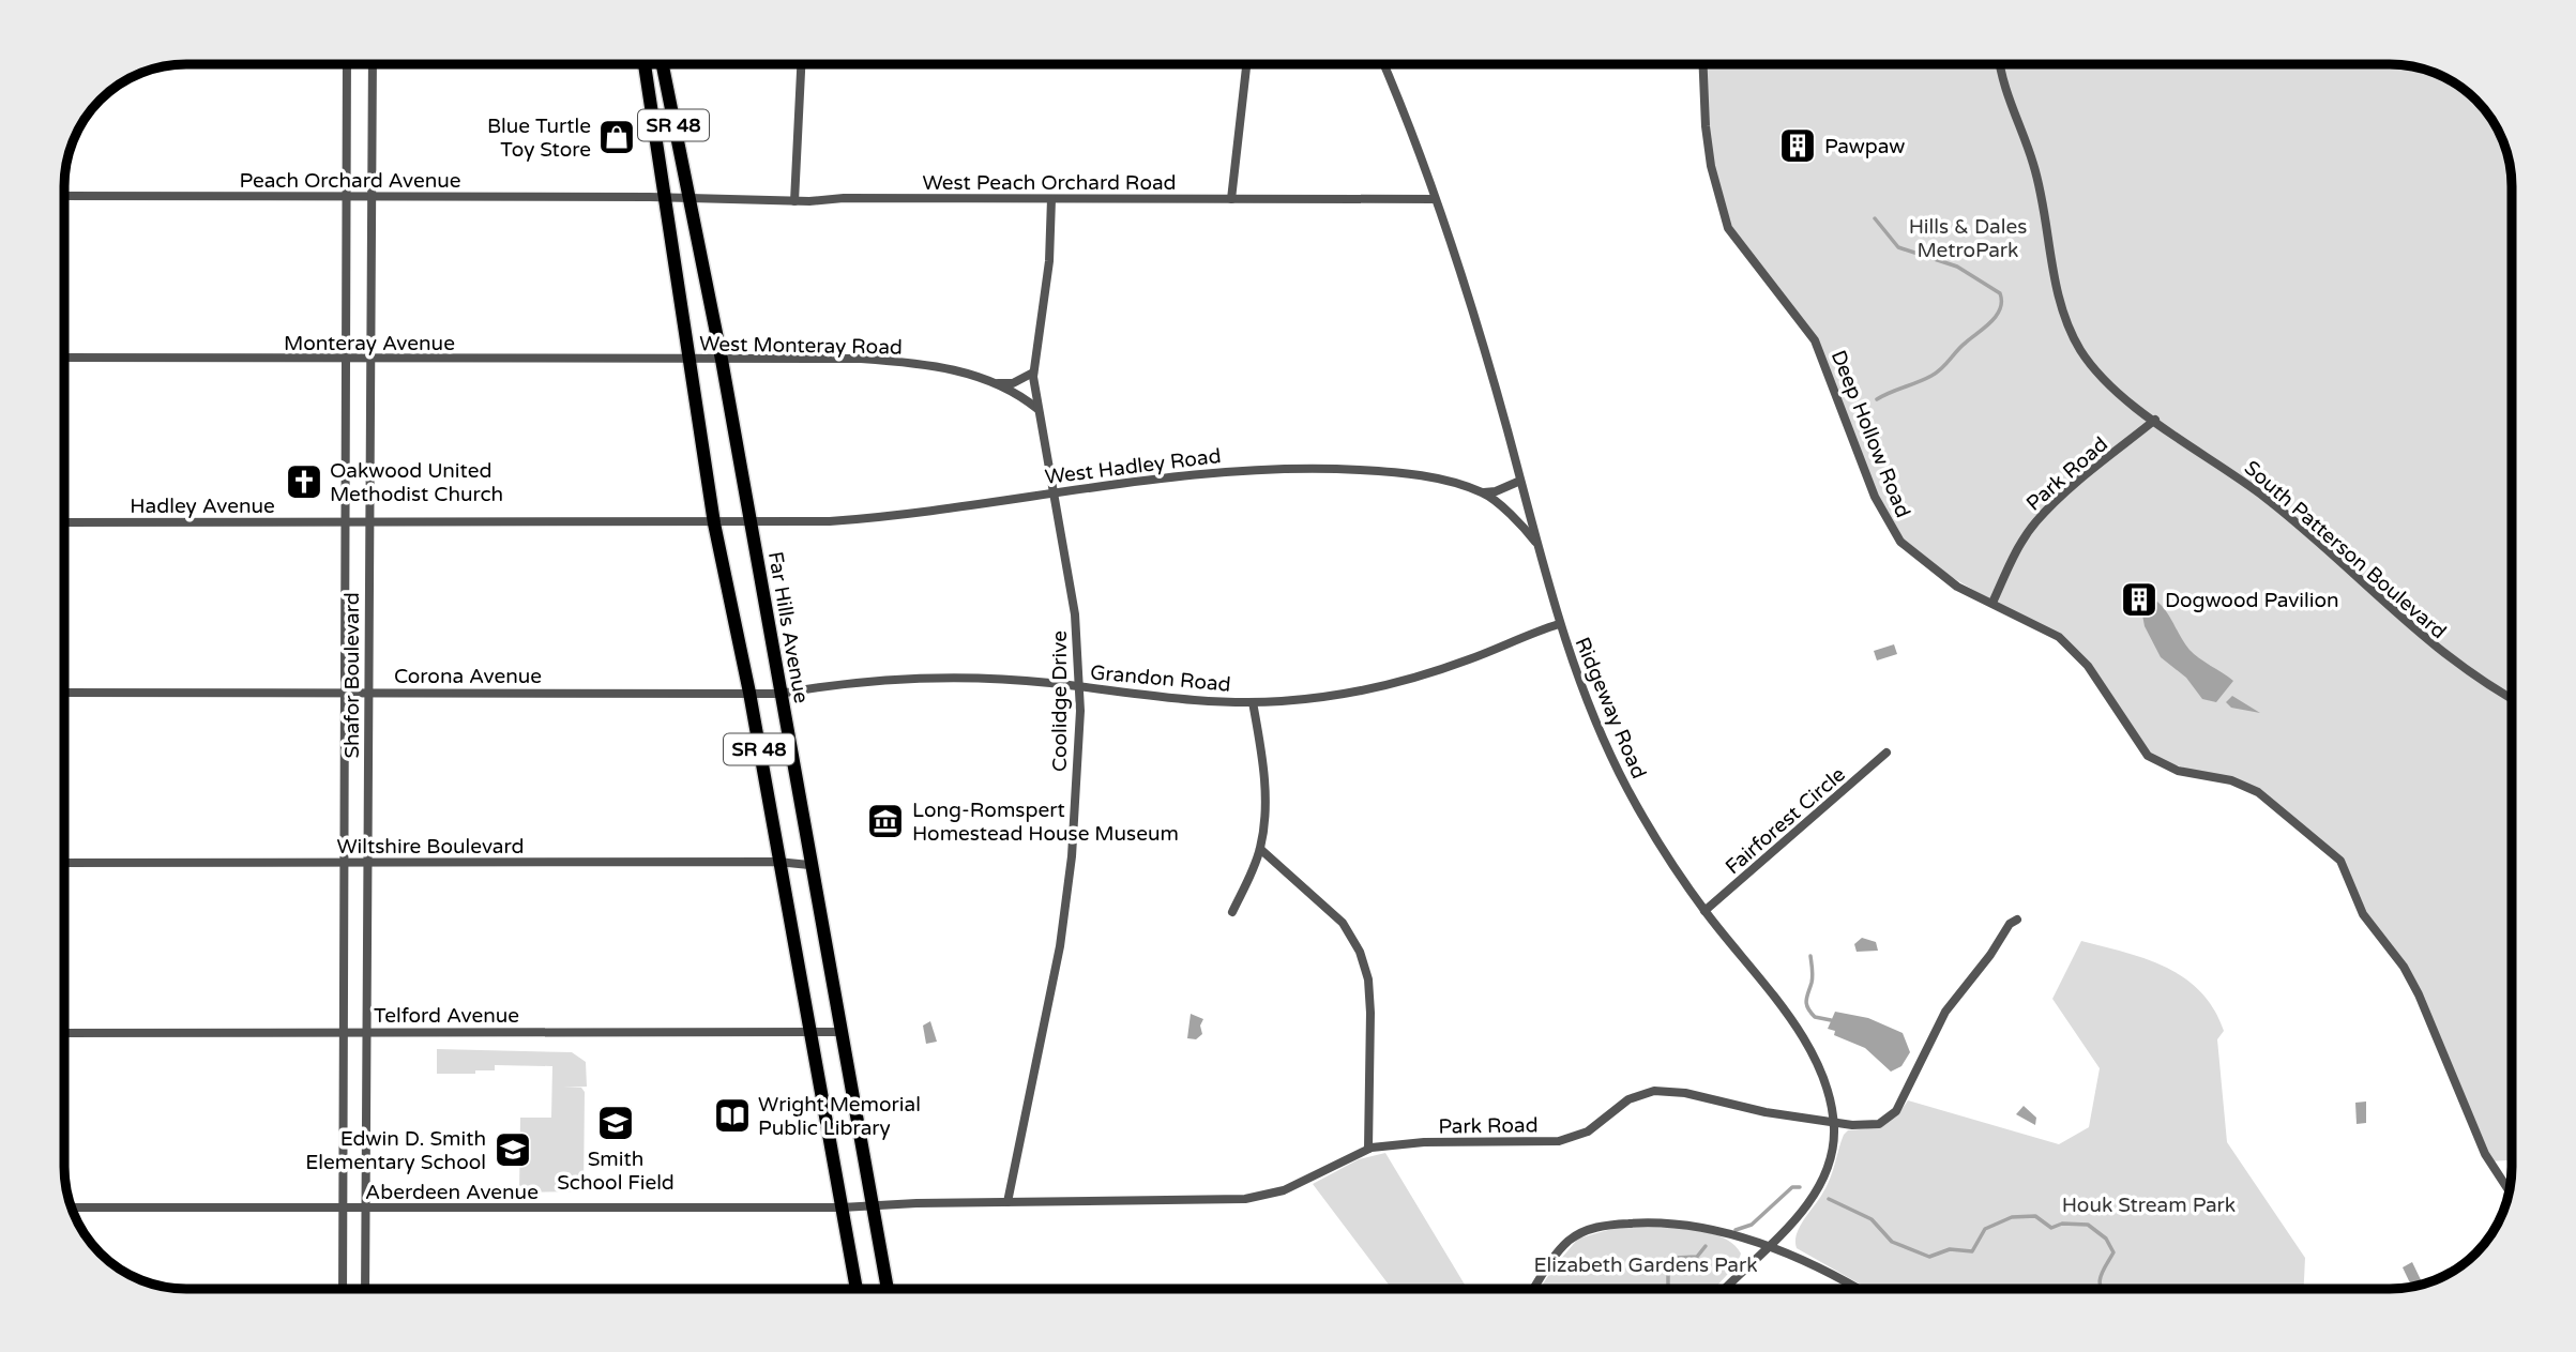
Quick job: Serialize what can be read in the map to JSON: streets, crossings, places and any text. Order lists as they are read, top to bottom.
{
  "streets": {
    "main road": ["SR 48", "Far Hills Avenue"],
    "street": [
      "Peach Orchard Avenue",
      "West Peach Orchard Road",
      "Monteray Avenue",
      "West Monteray Road",
      "Deep Hollow Road",
      "West Hadley Road",
      "Park Road",
      "Hadley Avenue",
      "South Patterson Boulevard",
      "Shafor Boulevard",
      "Corona Avenue",
      "Grandon Road",
      "Coolidge Drive",
      "Ridgeway Road",
      "Fairforest Circle",
      "Wiltshire Boulevard",
      "Telford Avenue",
      "Aberdeen Avenue"
    ]
  },
  "crossings": [
    ["SR 48", "Peach Orchard Avenue"],
    ["SR 48", "West Peach Orchard Road"],
    ["SR 48", "Monteray Avenue"],
    ["SR 48", "West Monteray Road"],
    ["SR 48", "West Hadley Road"],
    ["SR 48", "Park Road"],
    ["SR 48", "Hadley Avenue"],
    ["SR 48", "Corona Avenue"],
    ["SR 48", "Grandon Road"],
    ["SR 48", "Wiltshire Boulevard"],
    ["SR 48", "Telford Avenue"],
    ["SR 48", "Aberdeen Avenue"],
    ["Peach Orchard Avenue", "West Peach Orchard Road"],
    ["Peach Orchard Avenue", "Shafor Boulevard"],
    ["West Peach Orchard Road", "Far Hills Avenue"],
    ["West Peach Orchard Road", "Coolidge Drive"],
    ["West Peach Orchard Road", "Ridgeway Road"],
    ["Monteray Avenue", "West Monteray Road"],
    ["Monteray Avenue", "Shafor Boulevard"],
    ["West Monteray Road", "Far Hills Avenue"],
    ["West Monteray Road", "Coolidge Drive"],
    ["Deep Hollow Road", "Park Road"],
    ["West Hadley Road", "Hadley Avenue"],
    ["West Hadley Road", "Far Hills Avenue"],
    ["West Hadley Road", "Coolidge Drive"],
    ["West Hadley Road", "Ridgeway Road"],
    ["Park Road", "South Patterson Boulevard"],
    ["Park Road", "Far Hills Avenue"],
    ["Park Road", "Coolidge Drive"],
    ["Park Road", "Ridgeway Road"],
    ["Park Road", "Aberdeen Avenue"],
    ["Hadley Avenue", "Shafor Boulevard"],
    ["Far Hills Avenue", "Grandon Road"],
    ["Far Hills Avenue", "Wiltshire Boulevard"],
    ["Far Hills Avenue", "Telford Avenue"],
    ["Shafor Boulevard", "Corona Avenue"],
    ["Shafor Boulevard", "Wiltshire Boulevard"],
    ["Shafor Boulevard", "Telford Avenue"],
    ["Shafor Boulevard", "Aberdeen Avenue"],
    ["Corona Avenue", "Grandon Road"],
    ["Grandon Road", "Coolidge Drive"],
    ["Grandon Road", "Ridgeway Road"],
    ["Ridgeway Road", "Fairforest Circle"]
  ],
  "parks": ["Hills & Dales MetroPark", "Houk Stream Park", "Elizabeth Gardens Park"],
  "places": {
    "shop": ["Blue Turtle Toy Store"],
    "building": ["Pawpaw", "Dogwood Pavilion"],
    "church": ["Oakwood United Methodist Church"],
    "museum": ["Long-Romspert Homestead House Museum"],
    "library": ["Wright Memorial Public Library"],
    "school or university": ["Smith School Field", "Edwin D. Smith Elementary School"]
  }
}
